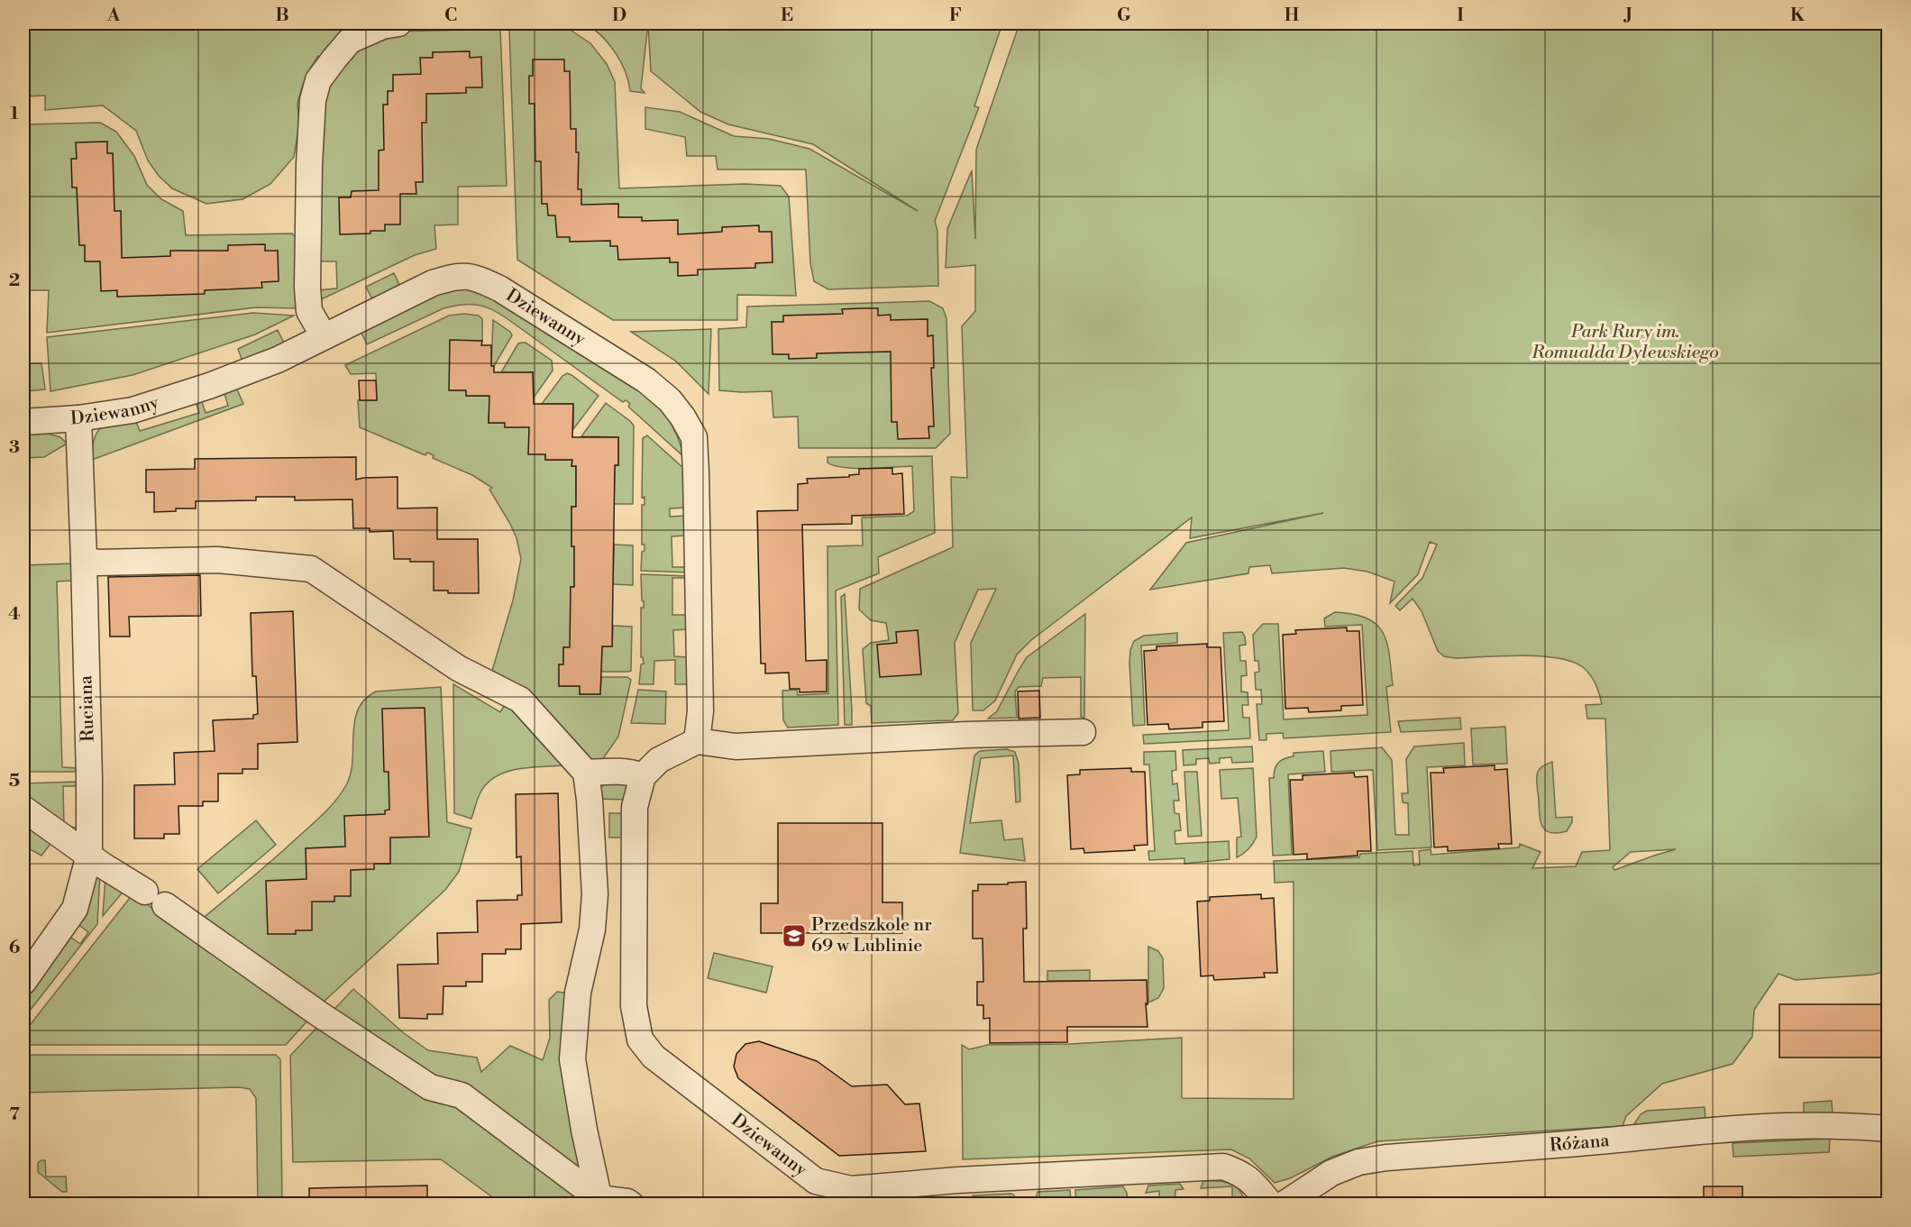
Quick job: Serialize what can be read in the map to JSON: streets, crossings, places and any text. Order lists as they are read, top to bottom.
{
  "streets": {
    "street": ["Dziewanny", "Ruciana", "Różana"]
  },
  "crossings": [
    ["Dziewanny", "Ruciana"]
  ],
  "parks": ["Park Rury im. Romualda Dylewskiego"],
  "places": {
    "school or university": ["Przedszkole nr 69 w Lublinie"]
  },
  "grid": {
    "columns": [
      "A",
      "B",
      "C",
      "D",
      "E",
      "F",
      "G",
      "H",
      "I",
      "J",
      "K"
    ],
    "rows": [
      "1",
      "2",
      "3",
      "4",
      "5",
      "6",
      "7"
    ]
  }
}
